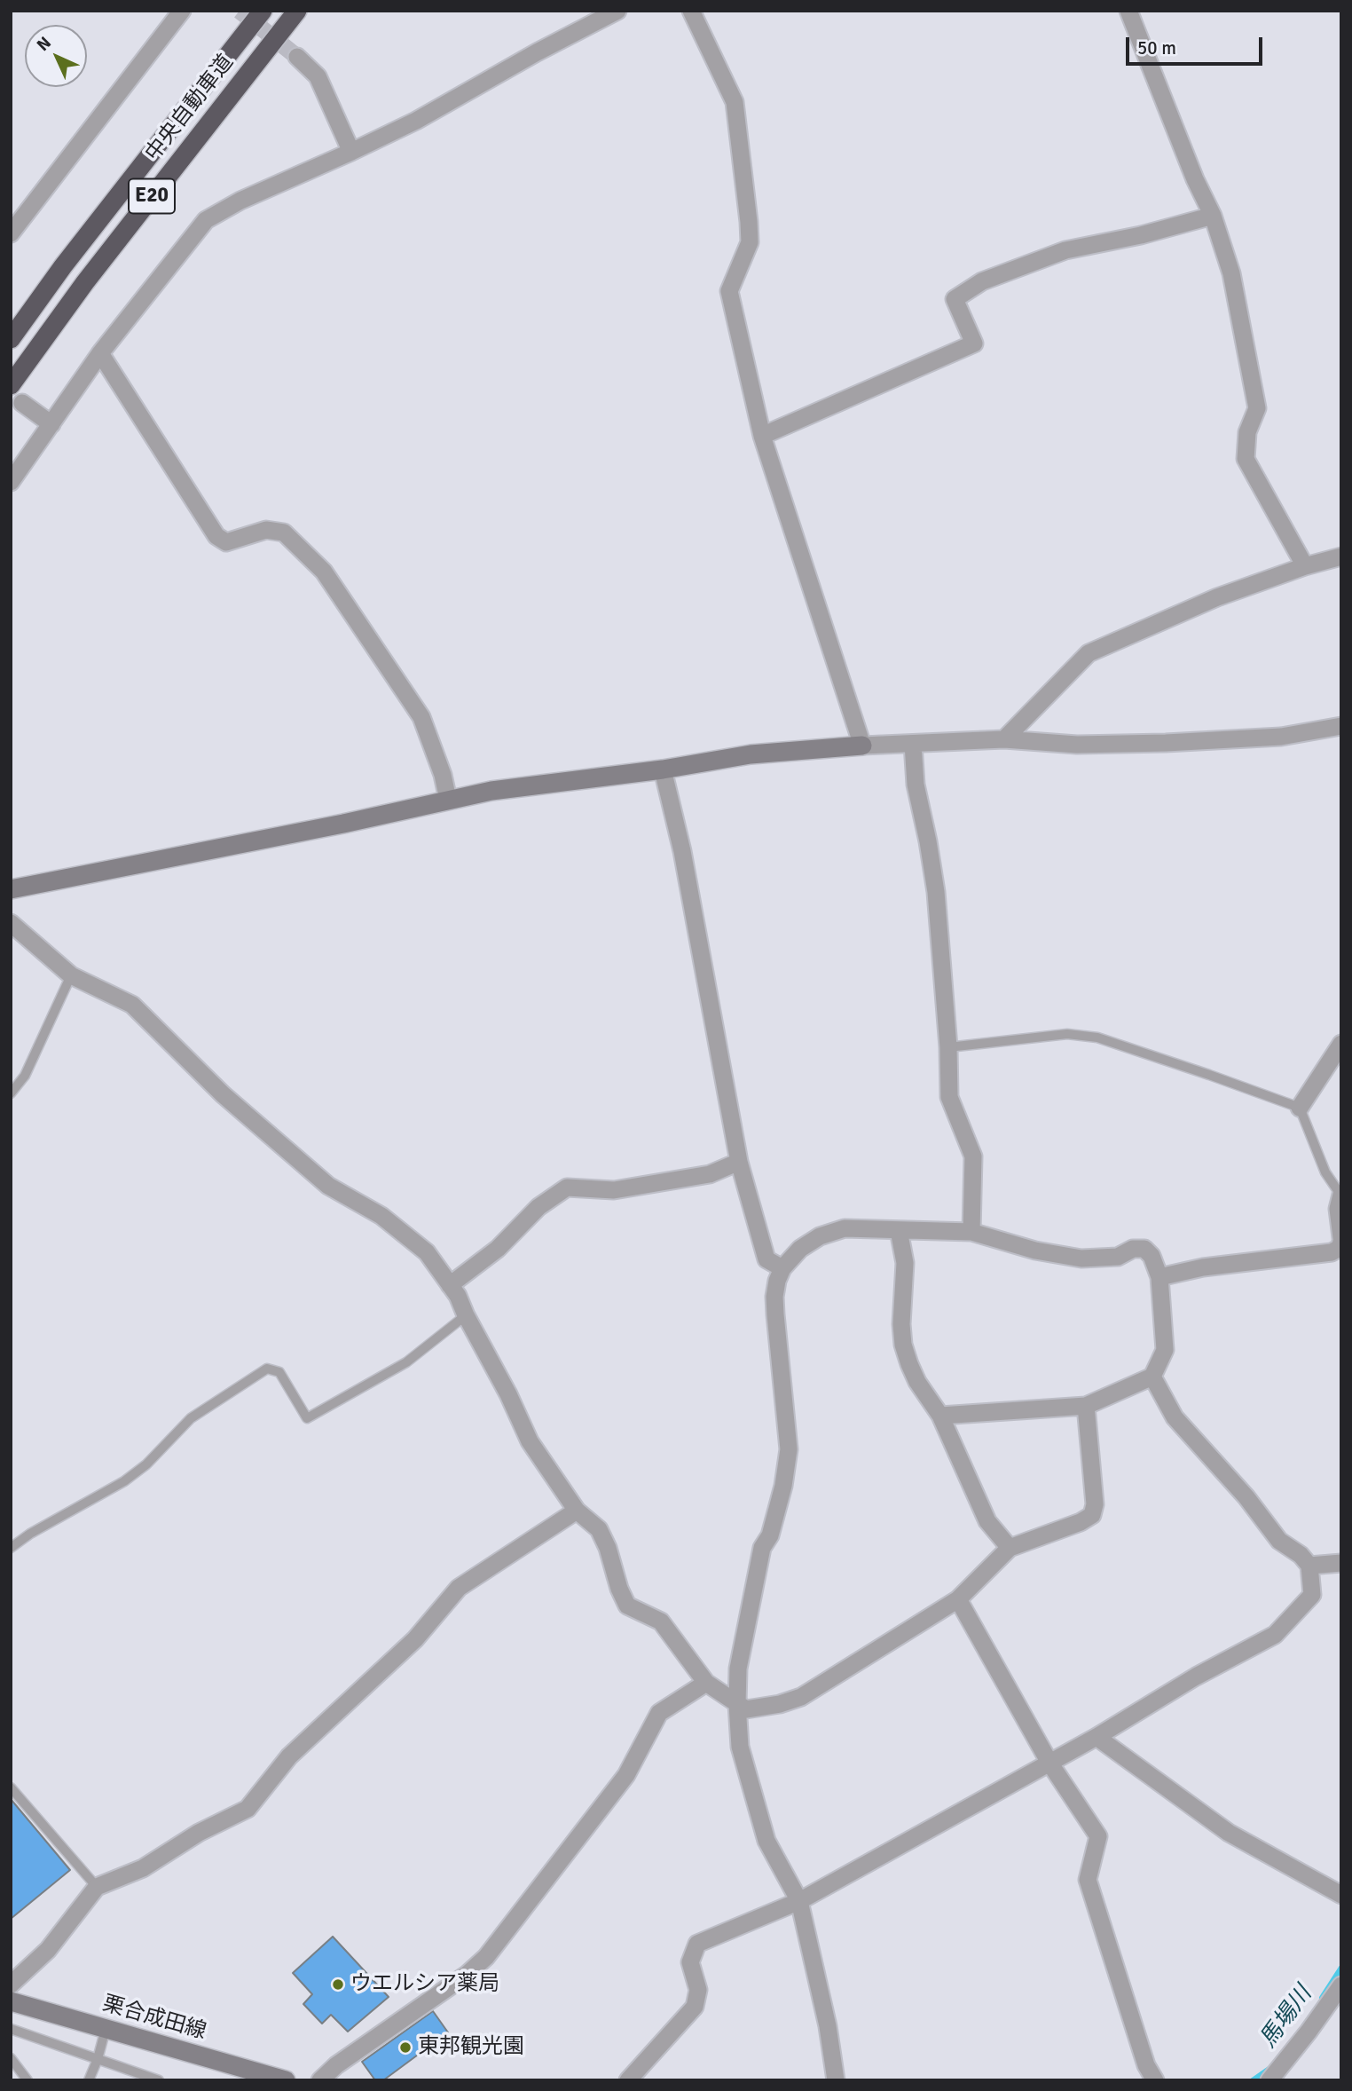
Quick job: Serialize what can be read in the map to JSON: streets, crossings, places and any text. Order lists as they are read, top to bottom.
{
  "streets": {
    "highway": ["中央自動車道", "E20"],
    "street": ["栗合成田線"]
  },
  "water": ["馬場川"],
  "places": ["ウエルシア薬局", "東邦観光園"],
  "scale_bar": "50 m",
  "north": "top left"
}
